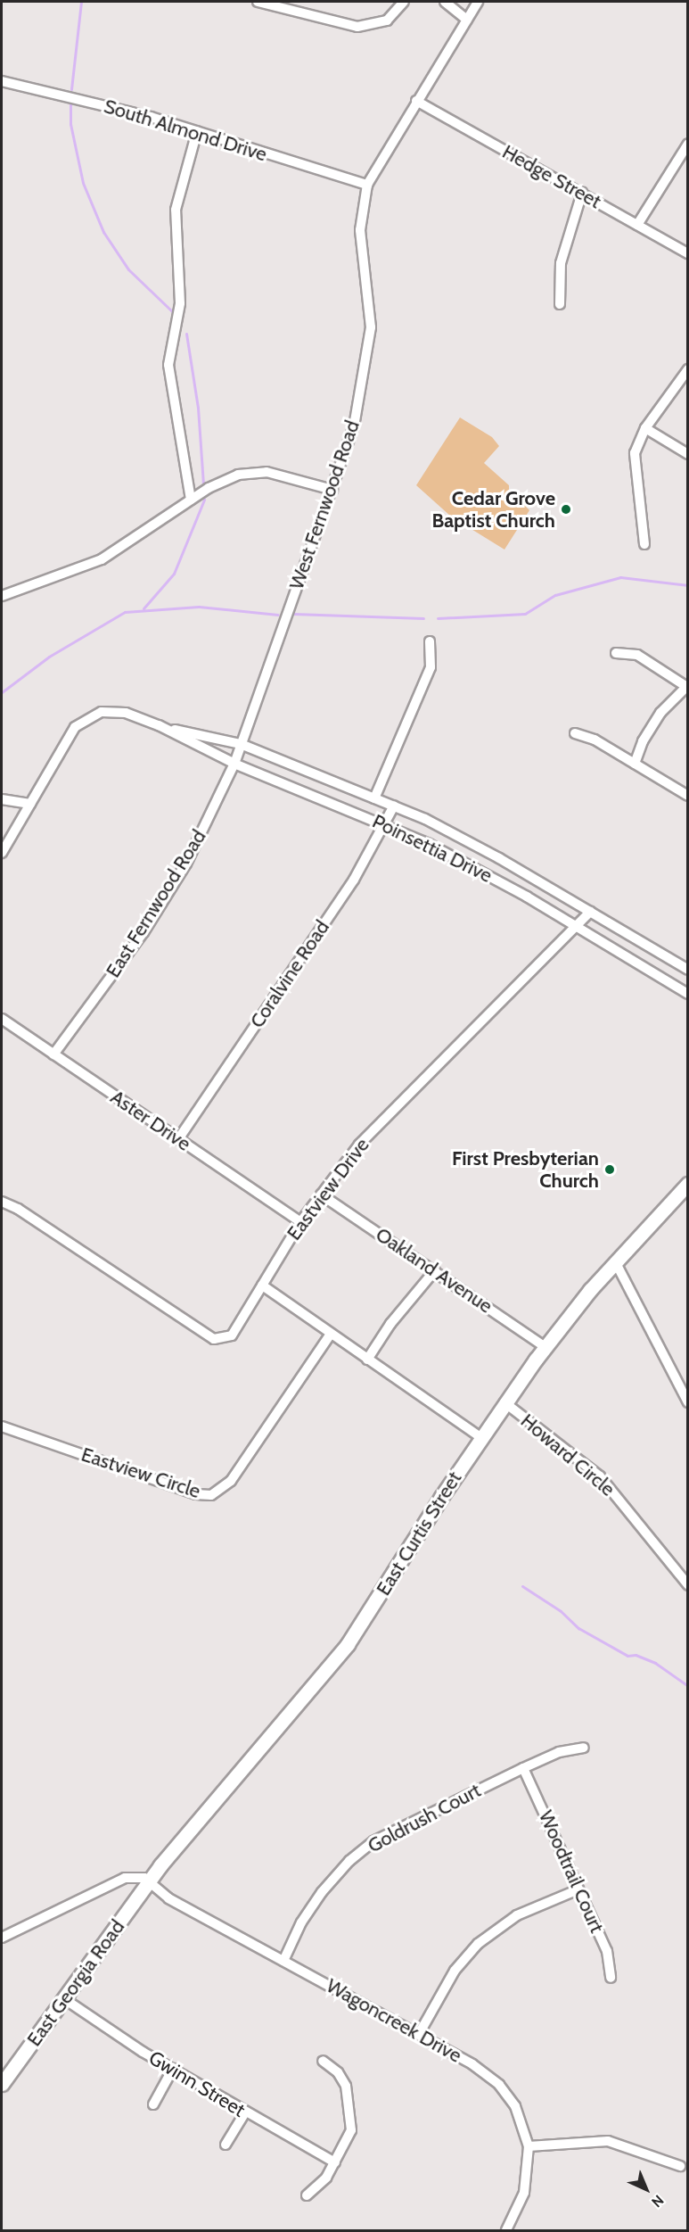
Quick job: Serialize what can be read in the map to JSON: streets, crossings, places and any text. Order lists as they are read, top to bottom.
{
  "streets": {
    "main road": ["East Curtis Street", "East Georgia Road"],
    "street": [
      "South Almond Drive",
      "Hedge Street",
      "West Fernwood Road",
      "Poinsettia Drive",
      "East Fernwood Road",
      "Coralvine Road",
      "Aster Drive",
      "Eastview Drive",
      "Oakland Avenue",
      "Howard Circle",
      "Eastview Circle",
      "Goldrush Court",
      "Woodtrail Court",
      "Wagoncreek Drive",
      "Gwinn Street"
    ]
  },
  "crossings": [
    ["South Almond Drive", "West Fernwood Road"],
    ["Hedge Street", "West Fernwood Road"],
    ["West Fernwood Road", "Poinsettia Drive"],
    ["West Fernwood Road", "East Fernwood Road"],
    ["Poinsettia Drive", "East Fernwood Road"],
    ["Poinsettia Drive", "Coralvine Road"],
    ["Poinsettia Drive", "Eastview Drive"],
    ["East Fernwood Road", "Aster Drive"],
    ["Coralvine Road", "Aster Drive"],
    ["Aster Drive", "Eastview Drive"],
    ["Eastview Drive", "Oakland Avenue"],
    ["Oakland Avenue", "East Curtis Street"],
    ["Howard Circle", "East Curtis Street"],
    ["East Curtis Street", "East Georgia Road"],
    ["East Curtis Street", "Wagoncreek Drive"],
    ["Goldrush Court", "Woodtrail Court"],
    ["Goldrush Court", "Wagoncreek Drive"],
    ["East Georgia Road", "Wagoncreek Drive"],
    ["East Georgia Road", "Gwinn Street"]
  ],
  "places": ["Cedar Grove Baptist Church", "First Presbyterian Church"],
  "north": "bottom right"
}
